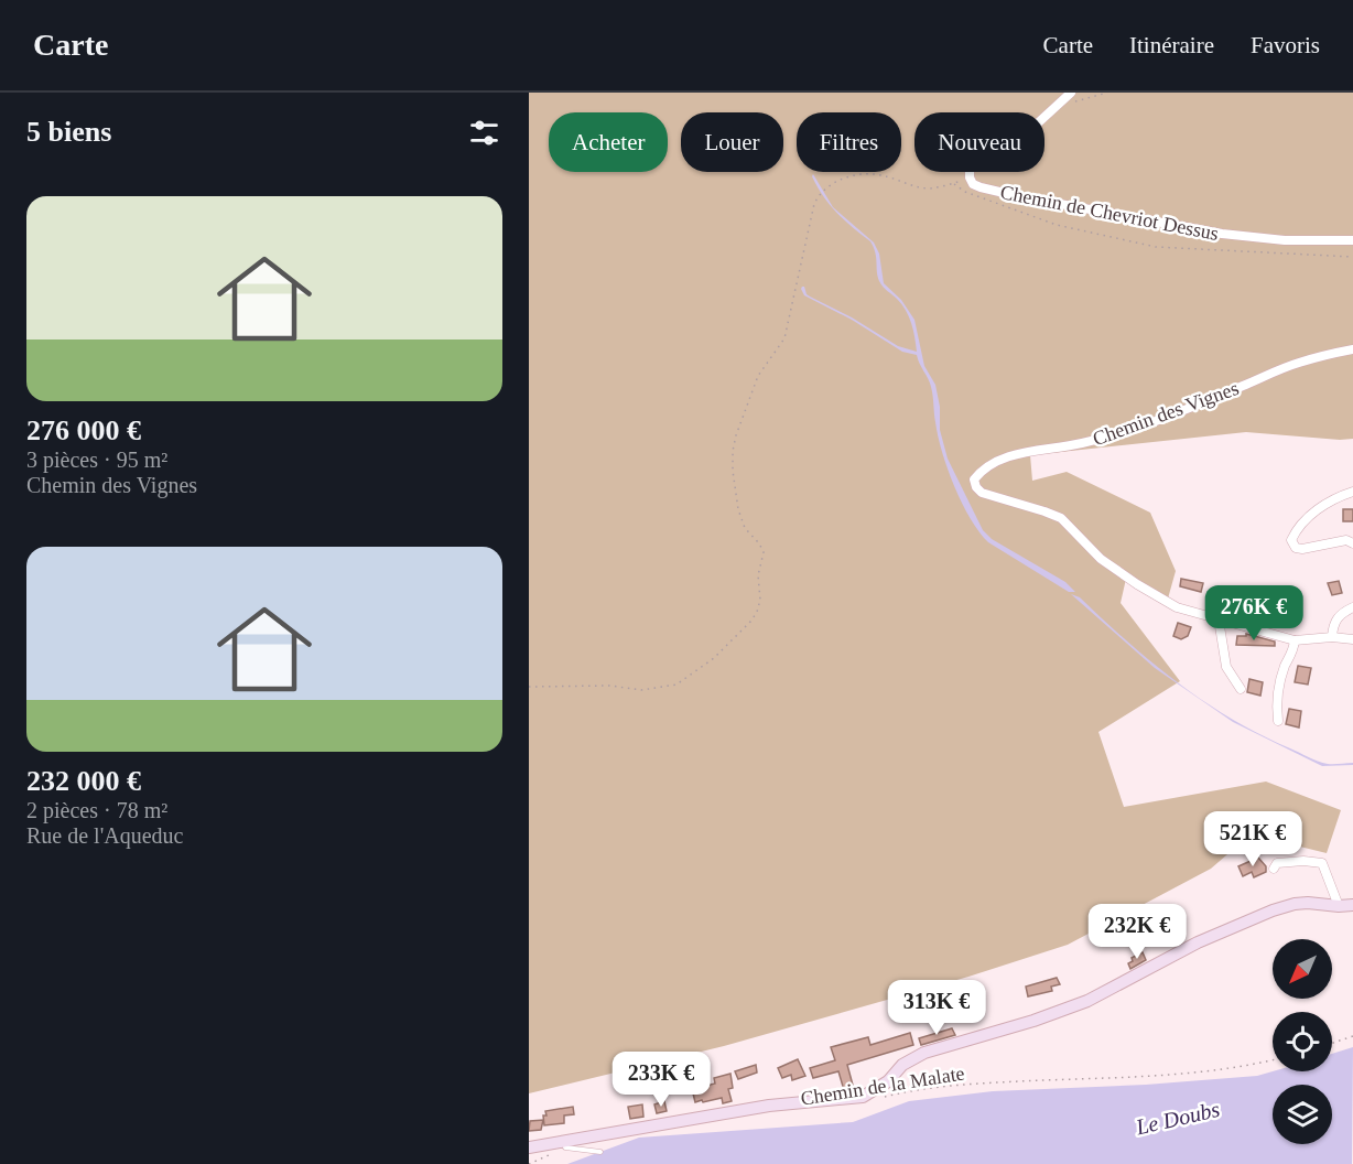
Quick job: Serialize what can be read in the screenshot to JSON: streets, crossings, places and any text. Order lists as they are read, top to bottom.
{
  "streets": {
    "street": ["Chemin de Chevriot Dessus", "Chemin des Vignes"],
    "path": ["Chemin de la Malate"]
  },
  "water": ["Le Doubs"],
  "north": "bottom left",
  "page": {
    "header": "Carte",
    "nav": ["Carte", "Itinéraire", "Favoris"],
    "heading": "5 biens",
    "chip": [
      "Acheter",
      "Louer",
      "Filtres",
      "Nouveau"
    ],
    "list": [
      {
        "name": "276 000 €",
        "note": "3 pièces · 95 m² · Chemin des Vignes"
      },
      {
        "name": "232 000 €",
        "note": "2 pièces · 78 m² · Rue de l'Aqueduc"
      }
    ],
    "price": [
      "276K €",
      "521K €",
      "232K €",
      "313K €",
      "233K €"
    ]
  }
}
